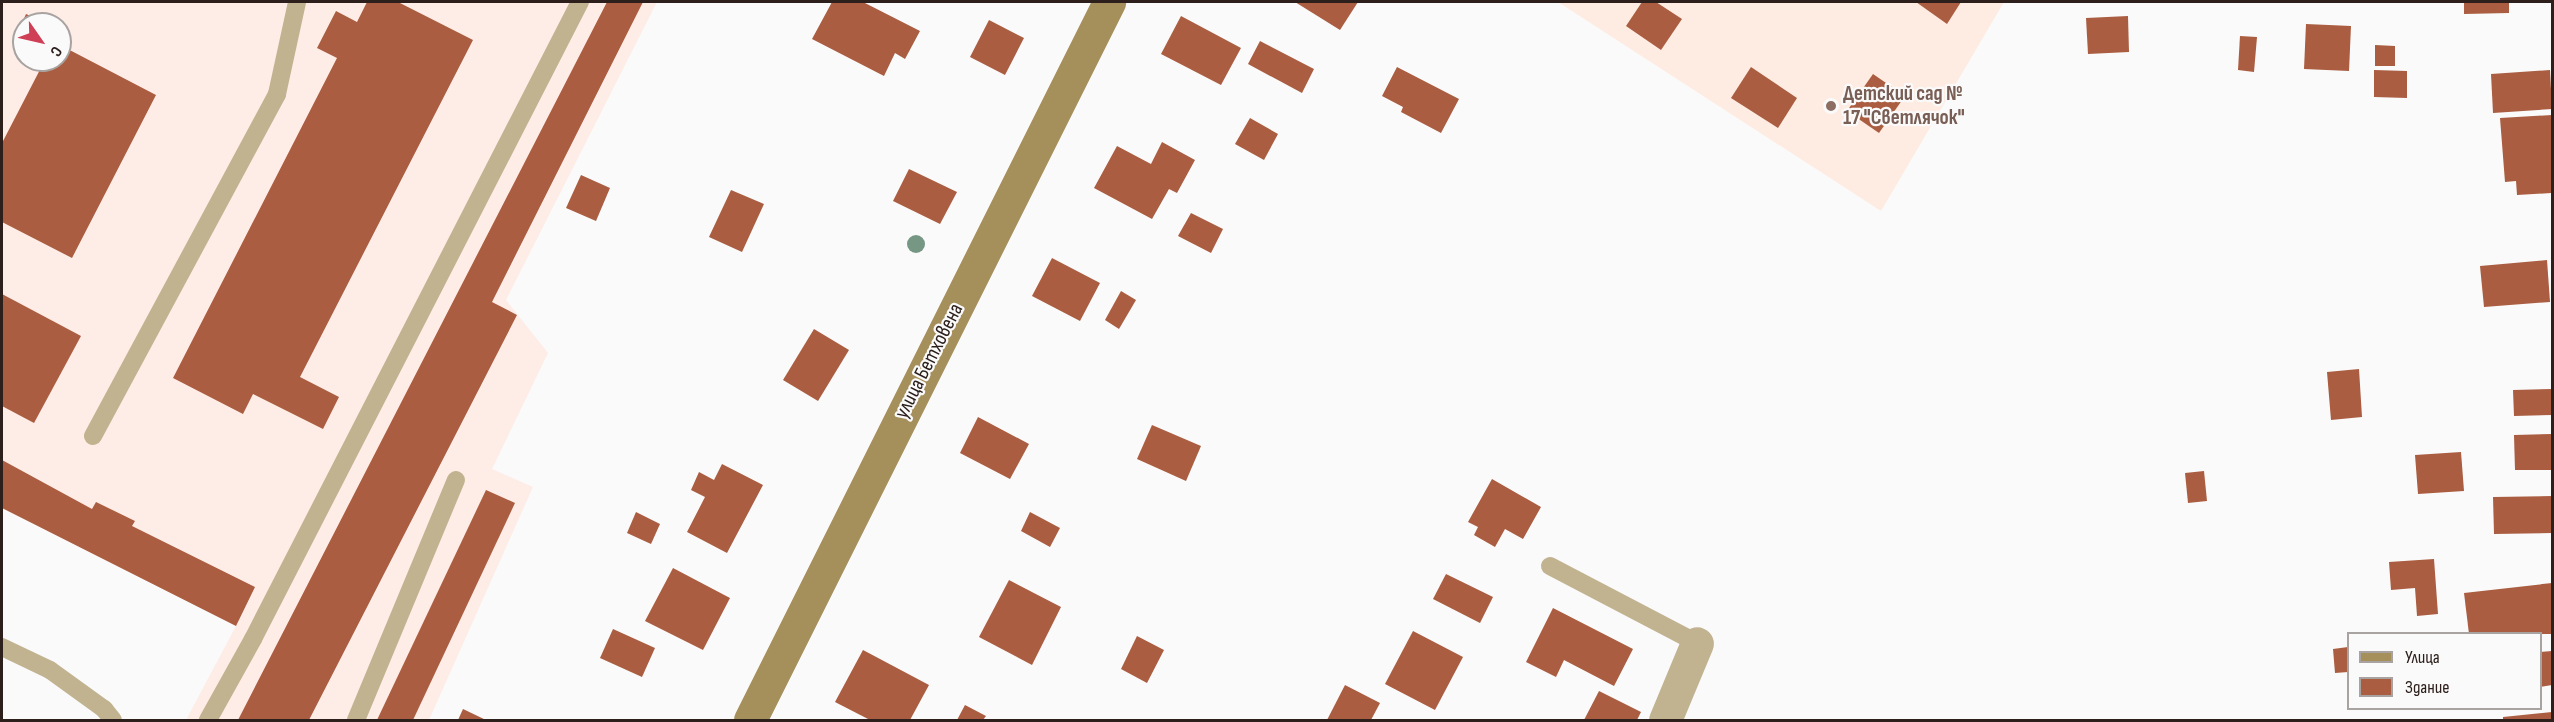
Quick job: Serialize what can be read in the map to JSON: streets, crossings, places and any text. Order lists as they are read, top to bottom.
{
  "streets": {
    "main road": ["улица Бетховена"]
  },
  "places": ["Детский сад № 17 \"Светлячок\""],
  "legend": ["Улица", "Здание"],
  "north": "bottom right"
}
